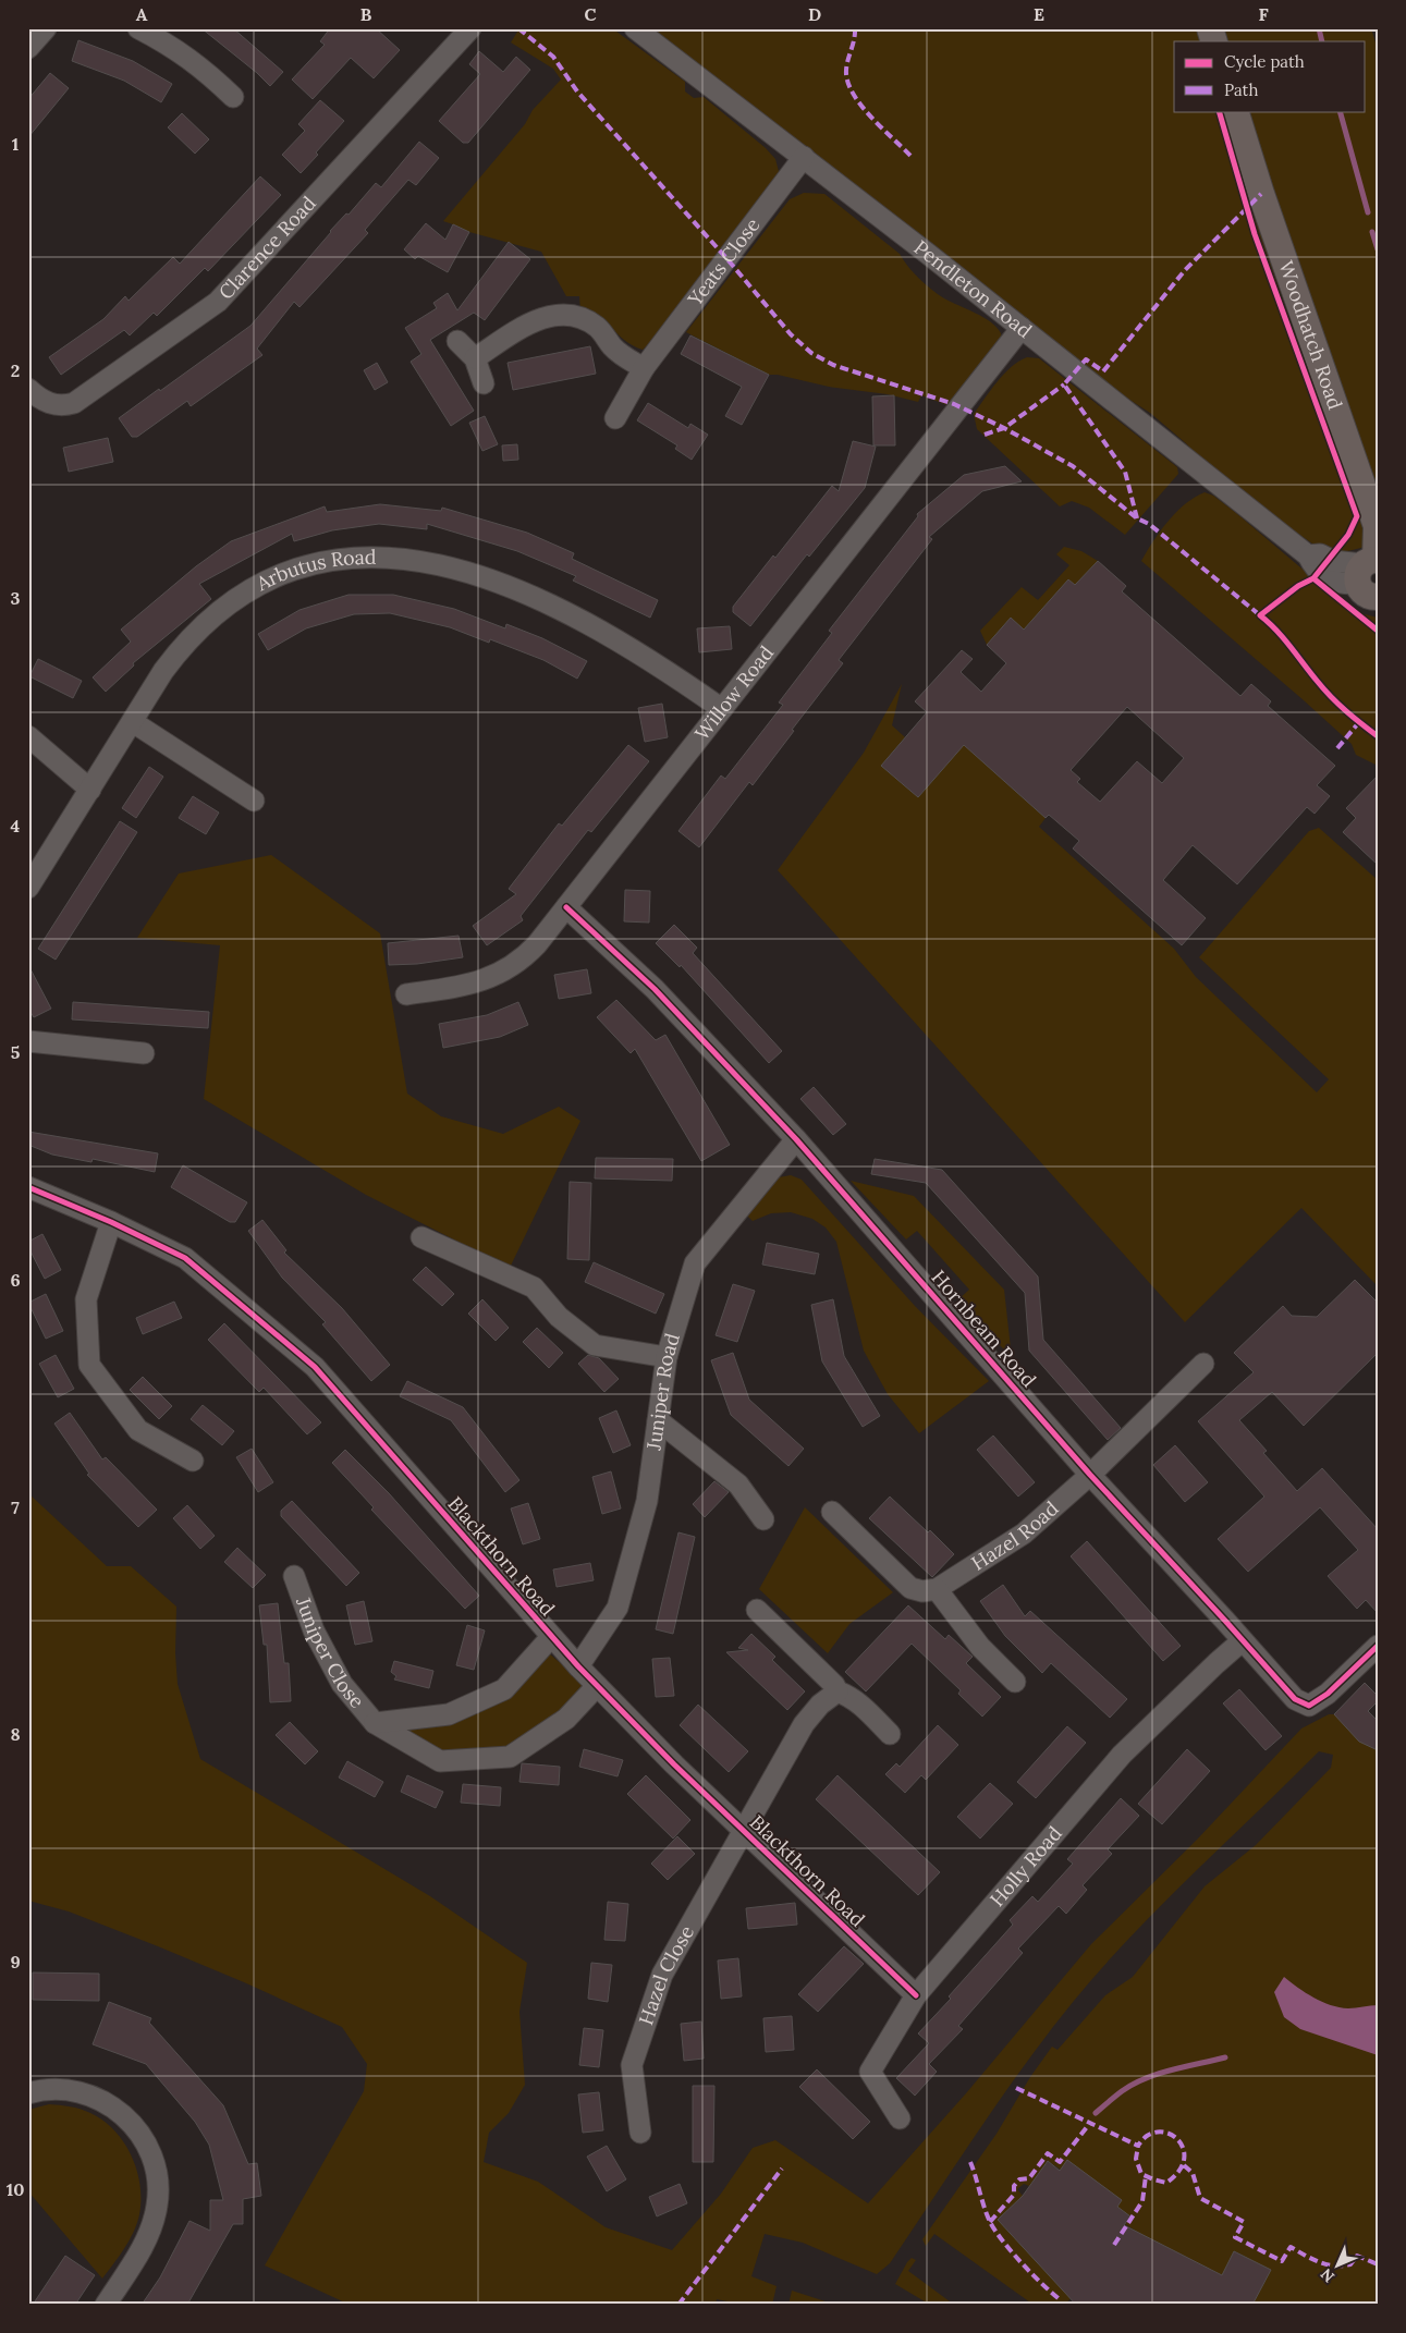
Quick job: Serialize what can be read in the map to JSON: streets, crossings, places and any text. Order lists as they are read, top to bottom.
{
  "streets": {
    "main road": ["Woodhatch Road"],
    "street": [
      "Clarence Road",
      "Yeats Close",
      "Pendleton Road",
      "Arbutus Road",
      "Willow Road",
      "Hornbeam Road",
      "Juniper Road",
      "Hazel Road",
      "Blackthorn Road",
      "Juniper Close",
      "Holly Road",
      "Hazel Close"
    ]
  },
  "crossings": [
    ["Yeats Close", "Pendleton Road"],
    ["Pendleton Road", "Woodhatch Road"],
    ["Pendleton Road", "Willow Road"],
    ["Arbutus Road", "Willow Road"],
    ["Willow Road", "Hornbeam Road"],
    ["Hornbeam Road", "Juniper Road"],
    ["Hornbeam Road", "Hazel Road"],
    ["Hornbeam Road", "Holly Road"],
    ["Juniper Road", "Blackthorn Road"],
    ["Blackthorn Road", "Juniper Close"],
    ["Blackthorn Road", "Holly Road"],
    ["Blackthorn Road", "Hazel Close"]
  ],
  "legend": ["Cycle path", "Path"],
  "north": "bottom left",
  "grid": {
    "columns": [
      "A",
      "B",
      "C",
      "D",
      "E",
      "F"
    ],
    "rows": [
      "1",
      "2",
      "3",
      "4",
      "5",
      "6",
      "7",
      "8",
      "9",
      "10"
    ]
  }
}
